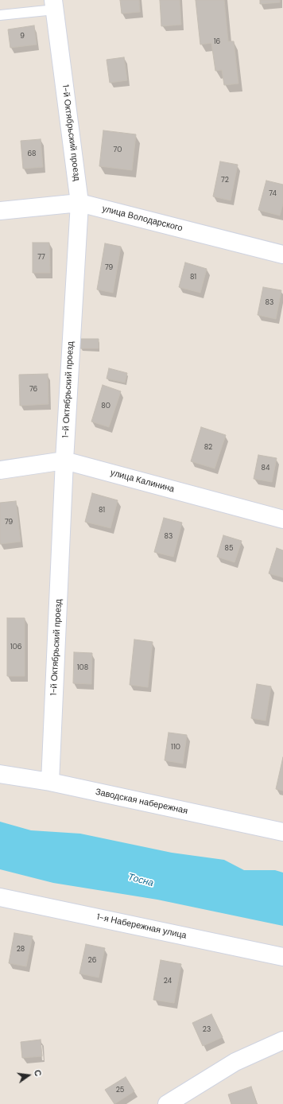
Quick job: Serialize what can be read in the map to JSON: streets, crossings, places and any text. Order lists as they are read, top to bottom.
{
  "streets": {
    "street": [
      "1-й Октябрьский проезд",
      "улица Володарского",
      "улица Калинина",
      "Заводская набережная",
      "1-я Набережная улица"
    ]
  },
  "crossings": [
    ["1-й Октябрьский проезд", "улица Володарского"],
    ["1-й Октябрьский проезд", "улица Калинина"],
    ["1-й Октябрьский проезд", "Заводская набережная"]
  ],
  "water": ["Тосна"],
  "house_numbers": [
    "9",
    "16",
    "70",
    "68",
    "72",
    "74",
    "77",
    "79",
    "81",
    "83",
    "76",
    "80",
    "82",
    "84",
    "81",
    "79",
    "83",
    "85",
    "106",
    "108",
    "110",
    "28",
    "26",
    "24",
    "23",
    "25"
  ],
  "north": "right"
}
